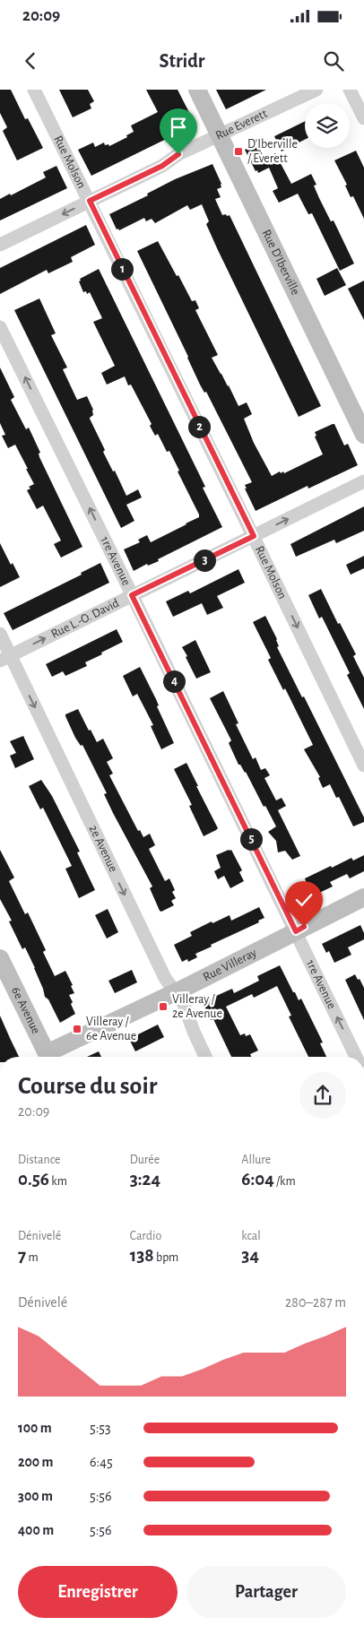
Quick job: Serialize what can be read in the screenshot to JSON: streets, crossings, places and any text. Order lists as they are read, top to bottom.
{
  "streets": {
    "street": [
      "Rue Everett",
      "Rue Molson",
      "Rue D'Iberville",
      "1re Avenue",
      "Rue L.-O. David",
      "2e Avenue",
      "Rue Villeray",
      "6e Avenue"
    ]
  },
  "crossings": [
    ["Rue Everett", "Rue Molson"],
    ["Rue Everett", "Rue D'Iberville"],
    ["Rue Molson", "Rue L.-O. David"],
    ["1re Avenue", "Rue L.-O. David"],
    ["1re Avenue", "Rue Villeray"],
    ["Rue L.-O. David", "2e Avenue"],
    ["2e Avenue", "Rue Villeray"]
  ],
  "one_way": ["1re Avenue", "Rue L.-O. David", "2e Avenue"],
  "places": {
    "transit": ["D'Iberville / Everett", "Villeray / 2e Avenue", "Villeray / 6e Avenue"]
  },
  "page": {
    "status": "20:09",
    "header": "Stridr",
    "pins": [
      "1",
      "2",
      "3",
      "4",
      "5"
    ],
    "heading": ["Course du soir", "20:09"],
    "stats": [
      ["Distance", "0.56 km"],
      ["Durée", "3:24"],
      ["Allure", "6:04 /km"],
      ["Dénivelé", "7 m"],
      ["Cardio", "138 bpm"],
      ["kcal", "34"]
    ],
    "chart": ["Dénivelé", "280–287 m"],
    "list": [
      {
        "name": "100 m",
        "note": "5:53"
      },
      {
        "name": "200 m",
        "note": "6:45"
      },
      {
        "name": "300 m",
        "note": "5:56"
      },
      {
        "name": "400 m",
        "note": "5:56"
      }
    ],
    "buttons": ["Enregistrer", "Partager"]
  }
}
